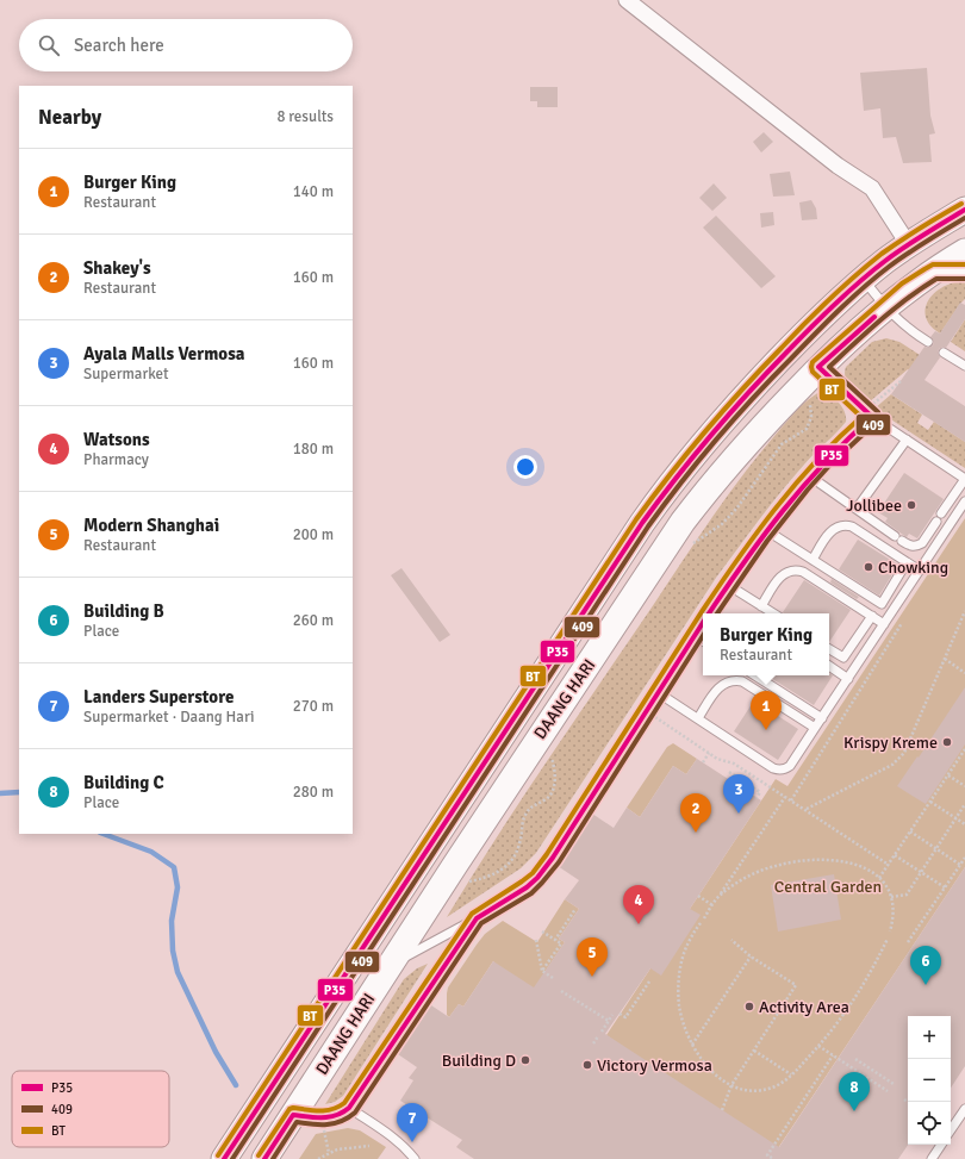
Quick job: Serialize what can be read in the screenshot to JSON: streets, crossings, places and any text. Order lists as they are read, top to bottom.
{
  "streets": {
    "main road": ["DAANG HARI"]
  },
  "parks": ["Central Garden"],
  "places": [
    "Jollibee",
    "Chowking",
    "Krispy Kreme",
    "Activity Area",
    "Building D",
    "Victory Vermosa"
  ],
  "lines": ["transit line BT", "transit line P35", "transit line 409"],
  "legend": ["P35", "409", "BT"],
  "page": {
    "search": "Search here",
    "heading": ["Nearby", "8 results"],
    "list": [
      {
        "mark": "1",
        "name": "Burger King",
        "note": "Restaurant",
        "value": "140 m"
      },
      {
        "mark": "2",
        "name": "Shakey's",
        "note": "Restaurant",
        "value": "160 m"
      },
      {
        "mark": "3",
        "name": "Ayala Malls Vermosa",
        "note": "Supermarket",
        "value": "160 m"
      },
      {
        "mark": "4",
        "name": "Watsons",
        "note": "Pharmacy",
        "value": "180 m"
      },
      {
        "mark": "5",
        "name": "Modern Shanghai",
        "note": "Restaurant",
        "value": "200 m"
      },
      {
        "mark": "6",
        "name": "Building B",
        "note": "Place",
        "value": "260 m"
      },
      {
        "mark": "7",
        "name": "Landers Superstore",
        "note": "Supermarket · Daang Hari",
        "value": "270 m"
      },
      {
        "mark": "8",
        "name": "Building C",
        "note": "Place",
        "value": "280 m"
      }
    ],
    "popup": ["Burger King", "Restaurant"],
    "pins": [
      "1",
      "3",
      "2",
      "4",
      "5",
      "6",
      "8",
      "7"
    ],
    "map_buttons": ["+", "−"]
  }
}
